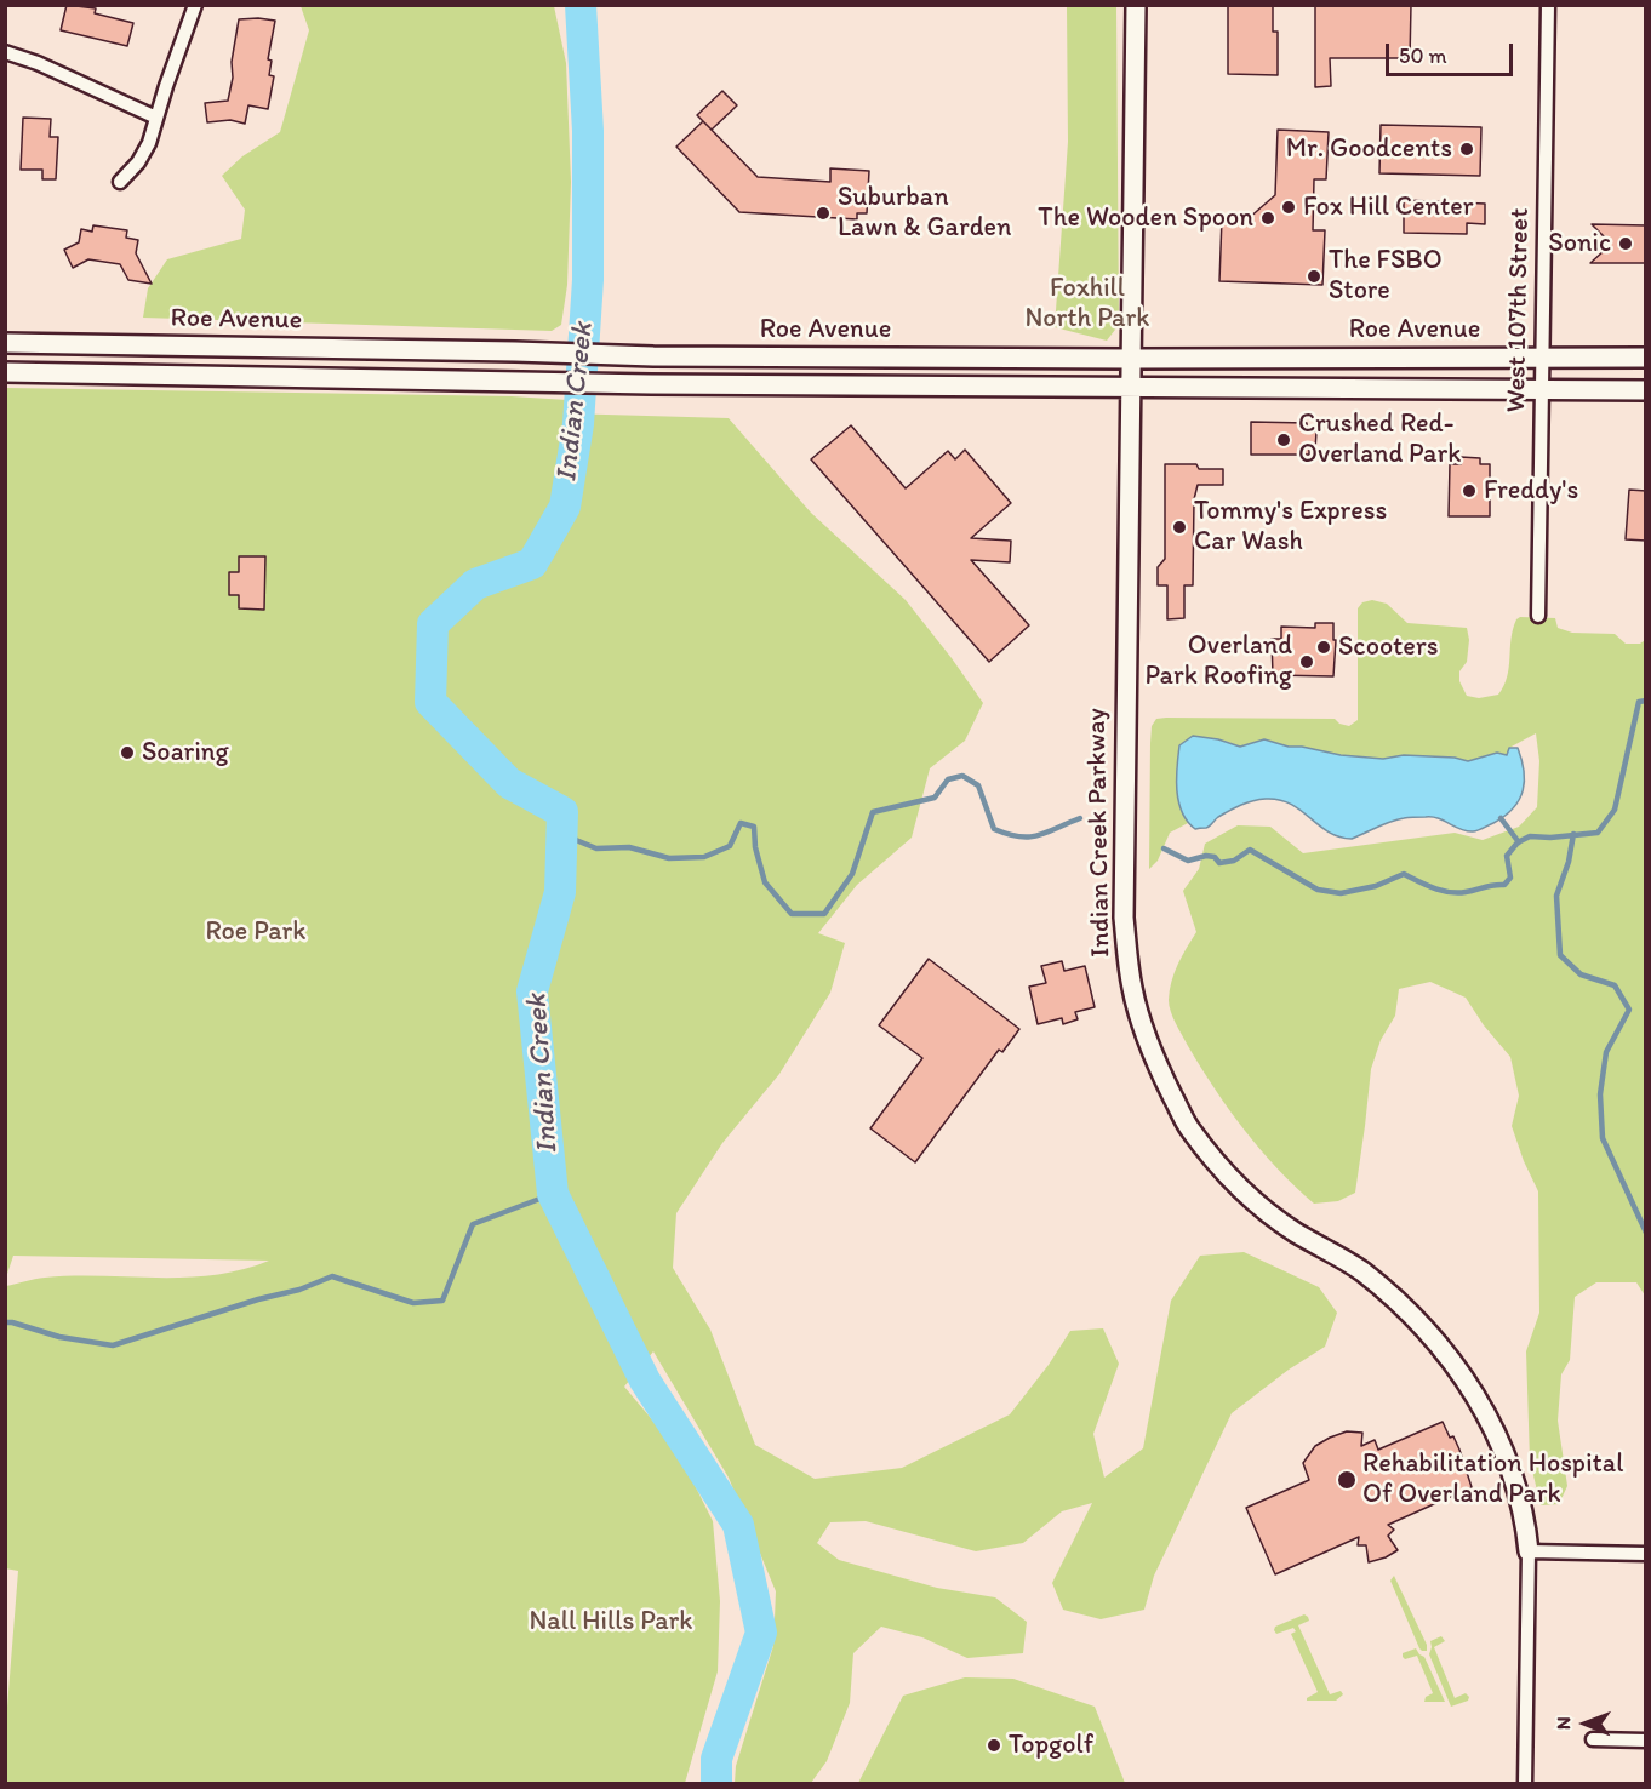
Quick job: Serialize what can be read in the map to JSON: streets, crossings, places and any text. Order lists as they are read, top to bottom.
{
  "streets": {
    "main road": ["Roe Avenue", "Indian Creek Parkway"],
    "street": ["West 107th Street"]
  },
  "crossings": [
    ["West 107th Street", "Roe Avenue"],
    ["Roe Avenue", "Indian Creek Parkway"]
  ],
  "water": ["Indian Creek"],
  "parks": ["Foxhill North Park", "Roe Park", "Nall Hills Park"],
  "places": [
    "Mr. Goodcents",
    "Fox Hill Center",
    "Suburban Lawn & Garden",
    "The Wooden Spoon",
    "Sonic",
    "The FSBO Store",
    "Crushed Red- Overland Park",
    "Freddy's",
    "Tommy's Express Car Wash",
    "Scooters",
    "Overland Park Roofing",
    "Soaring",
    "Rehabilitation Hospital Of Overland Park",
    "Topgolf"
  ],
  "scale_bar": "50 m",
  "north": "left"
}
